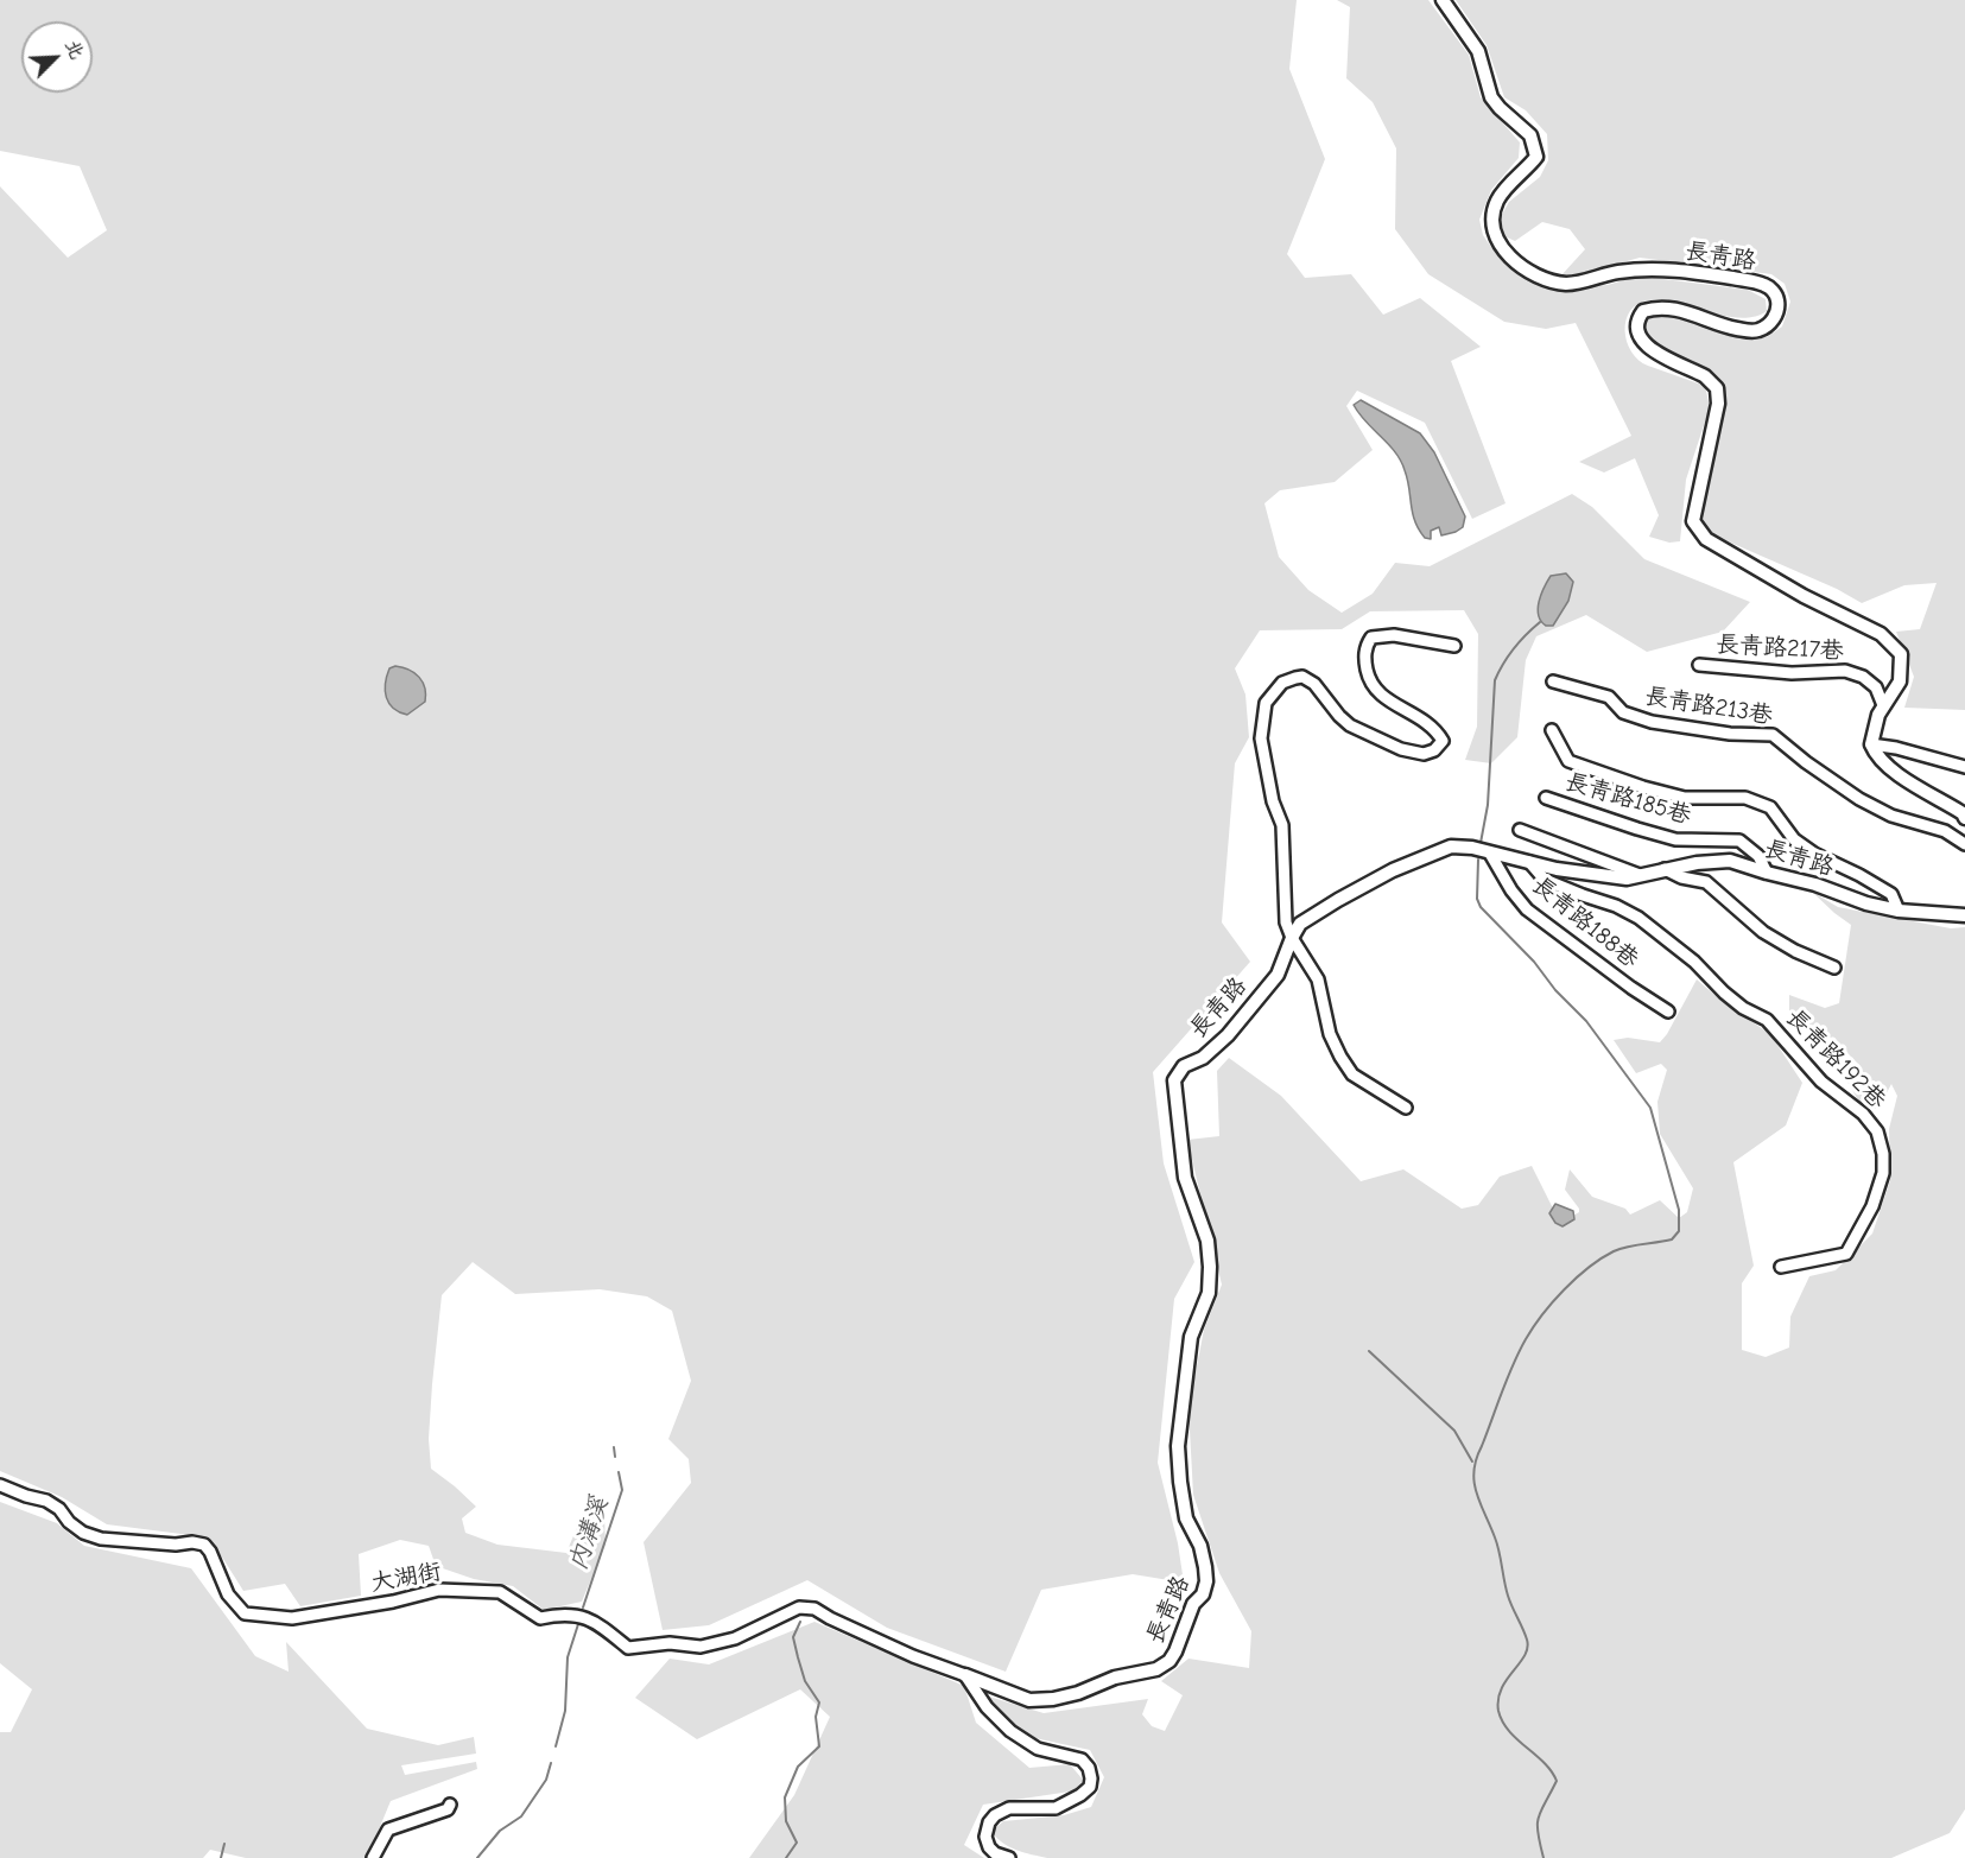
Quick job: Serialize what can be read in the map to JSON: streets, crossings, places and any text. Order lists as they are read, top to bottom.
{
  "streets": {
    "street": [
      "長青路",
      "長青路217巷",
      "長青路213巷",
      "長青路185巷",
      "長青路188巷",
      "長青路192巷",
      "大湖街"
    ]
  },
  "crossings": [
    ["長青路", "長青路217巷"],
    ["長青路", "長青路185巷"],
    ["長青路", "長青路188巷"],
    ["長青路", "長青路192巷"],
    ["長青路", "大湖街"]
  ],
  "water": ["內溝溪"],
  "north": "top right"
}
